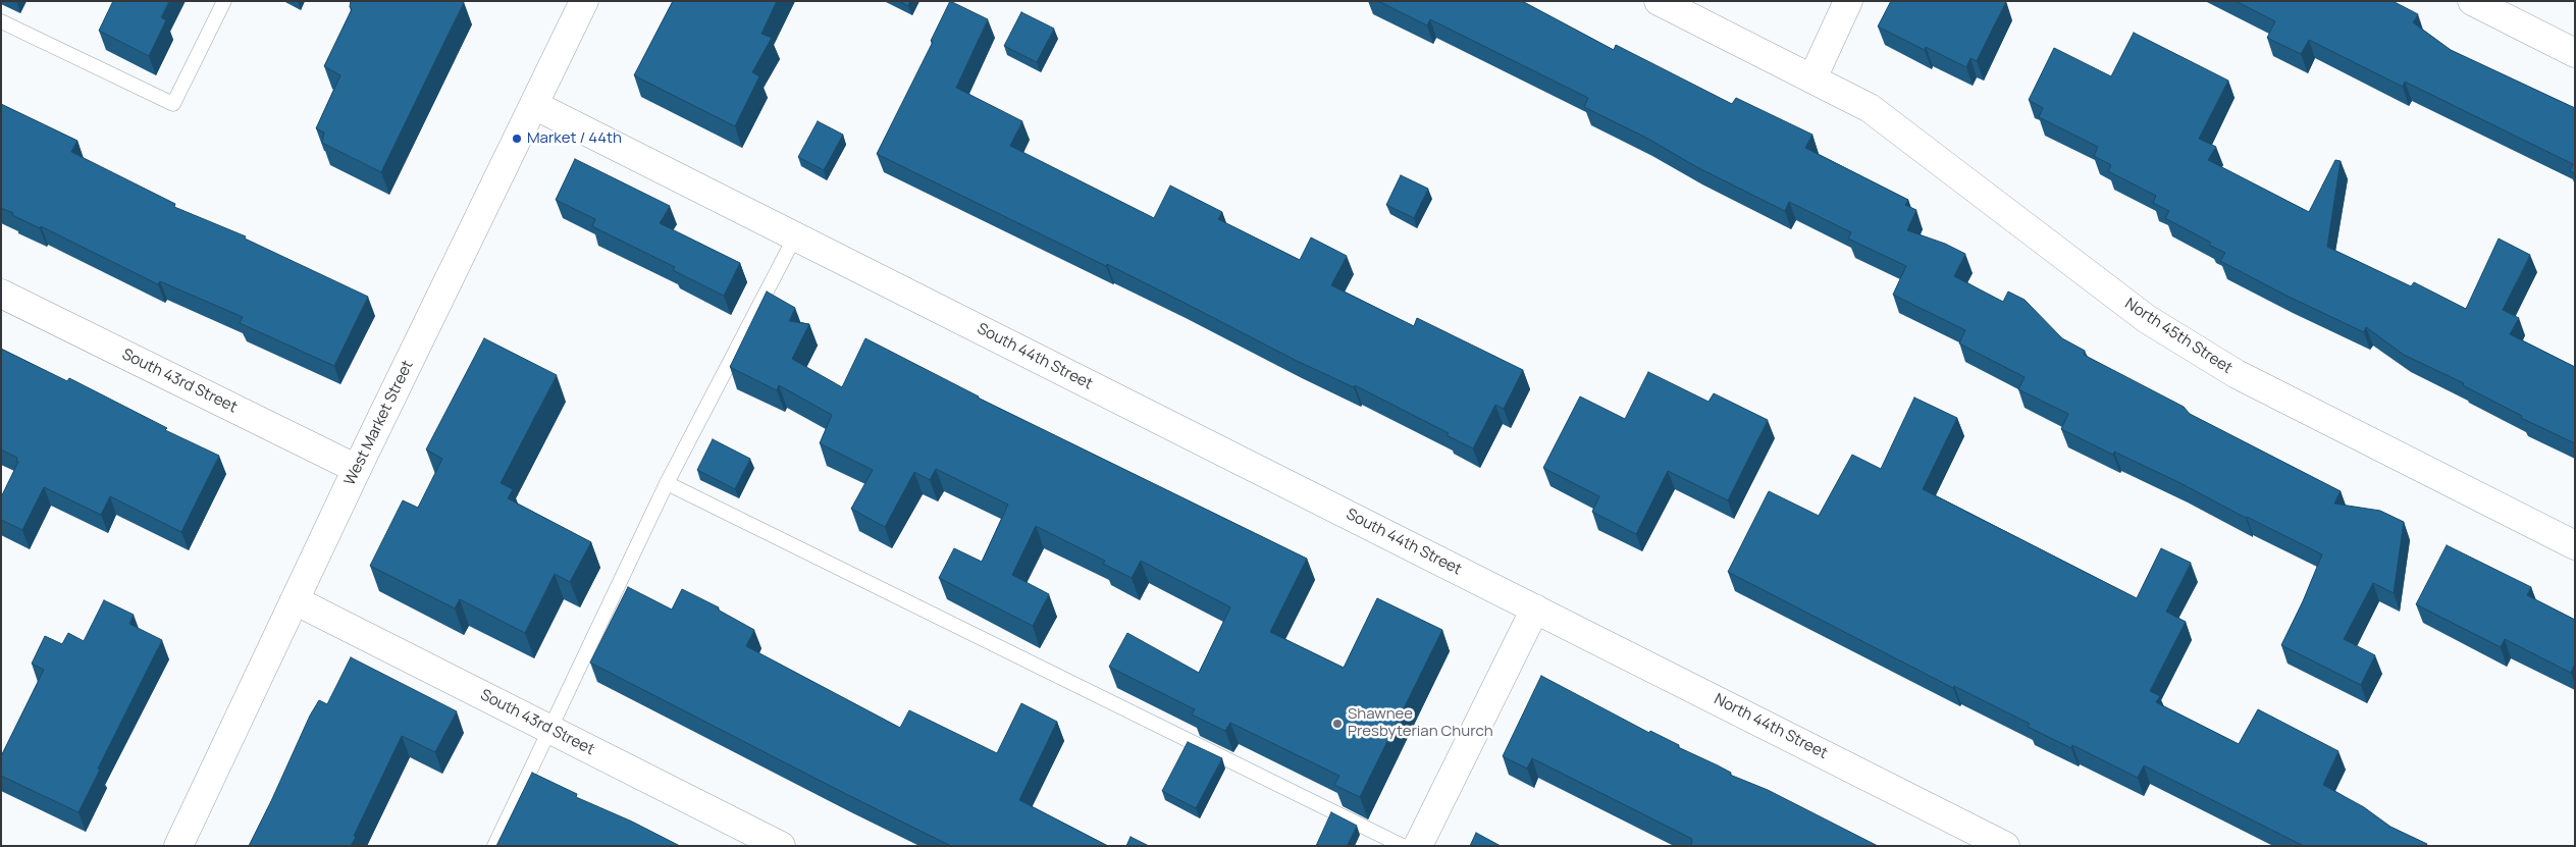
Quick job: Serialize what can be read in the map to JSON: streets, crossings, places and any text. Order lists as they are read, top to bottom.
{
  "streets": {
    "street": [
      "North 45th Street",
      "South 44th Street",
      "South 43rd Street",
      "West Market Street",
      "North 44th Street"
    ]
  },
  "crossings": [
    ["South 44th Street", "West Market Street"],
    ["South 44th Street", "North 44th Street"],
    ["South 43rd Street", "West Market Street"]
  ],
  "places": ["Market / 44th", "Shawnee Presbyterian Church"]
}
